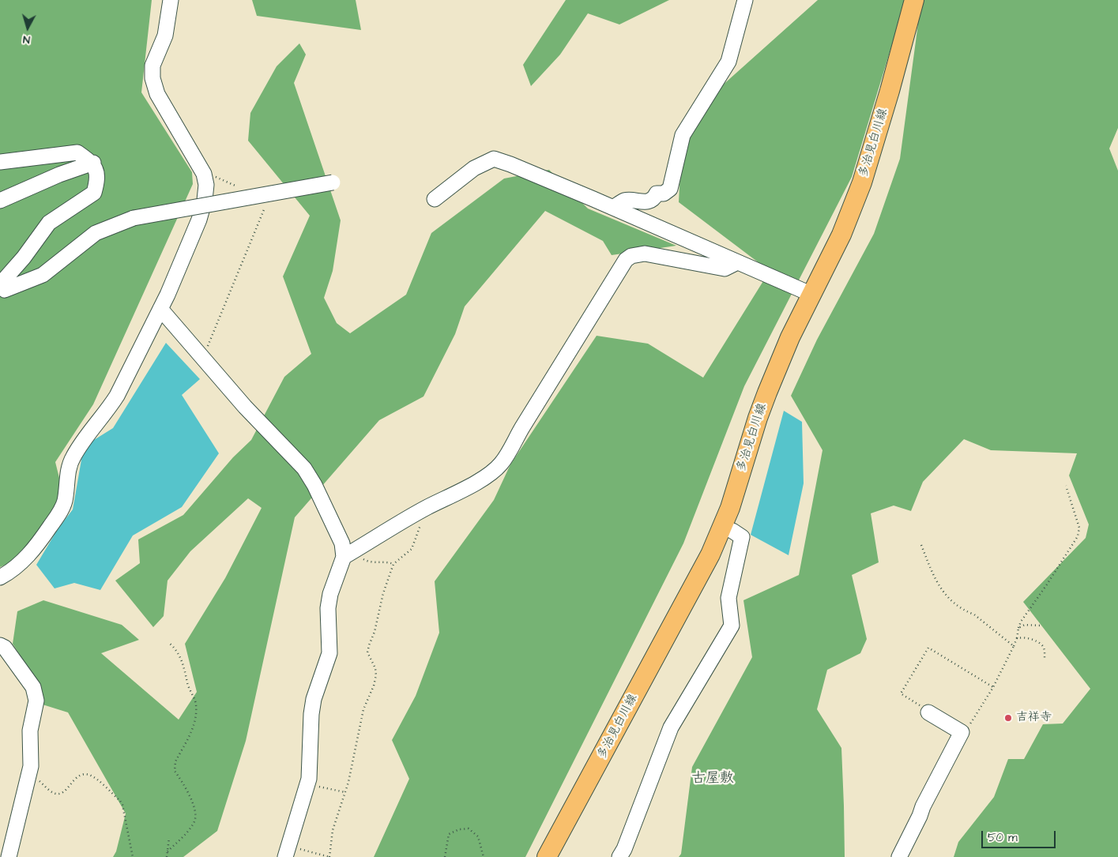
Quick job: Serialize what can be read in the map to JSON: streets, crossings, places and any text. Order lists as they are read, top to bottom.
{
  "streets": {
    "main road": ["多治見白川線"]
  },
  "districts": ["古屋敷"],
  "places": ["吉祥寺"],
  "scale_bar": "50 m",
  "north": "bottom"
}
